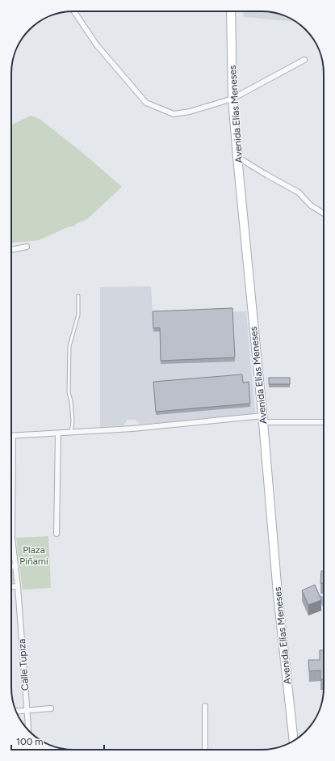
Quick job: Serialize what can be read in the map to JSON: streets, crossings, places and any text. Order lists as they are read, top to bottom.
{
  "streets": {
    "main road": ["Avenida Elías Meneses"],
    "street": ["Calle Tupiza"]
  },
  "parks": ["Plaza Piñami"],
  "scale_bar": "100 m"
}
